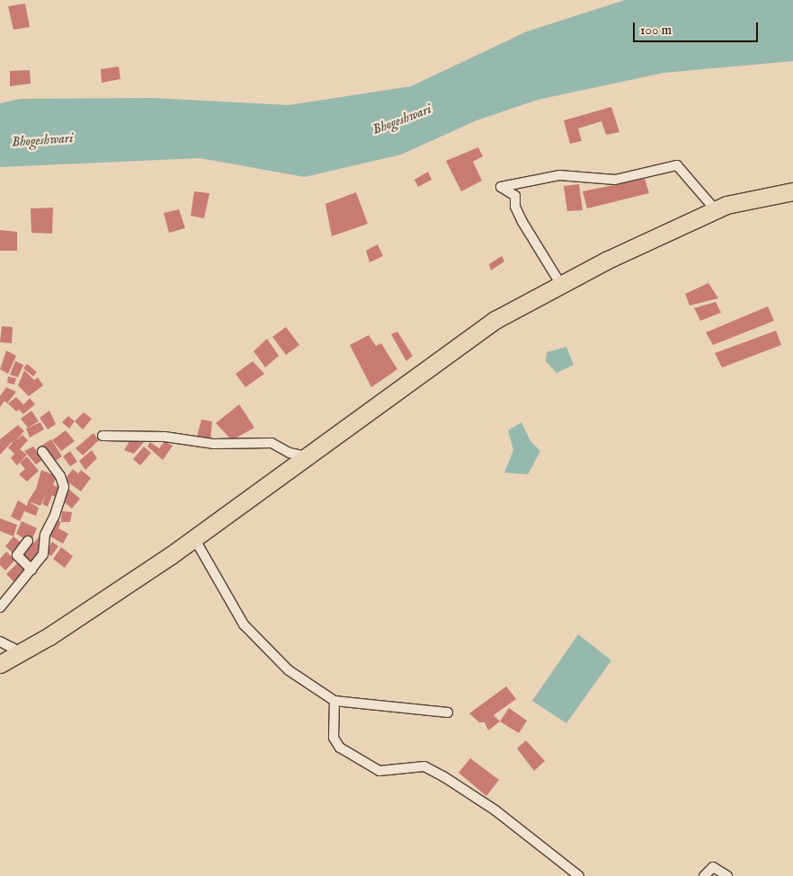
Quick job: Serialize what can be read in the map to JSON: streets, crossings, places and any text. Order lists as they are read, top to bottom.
{
  "water": ["Bhogeshwari"],
  "scale_bar": "100 m"
}
